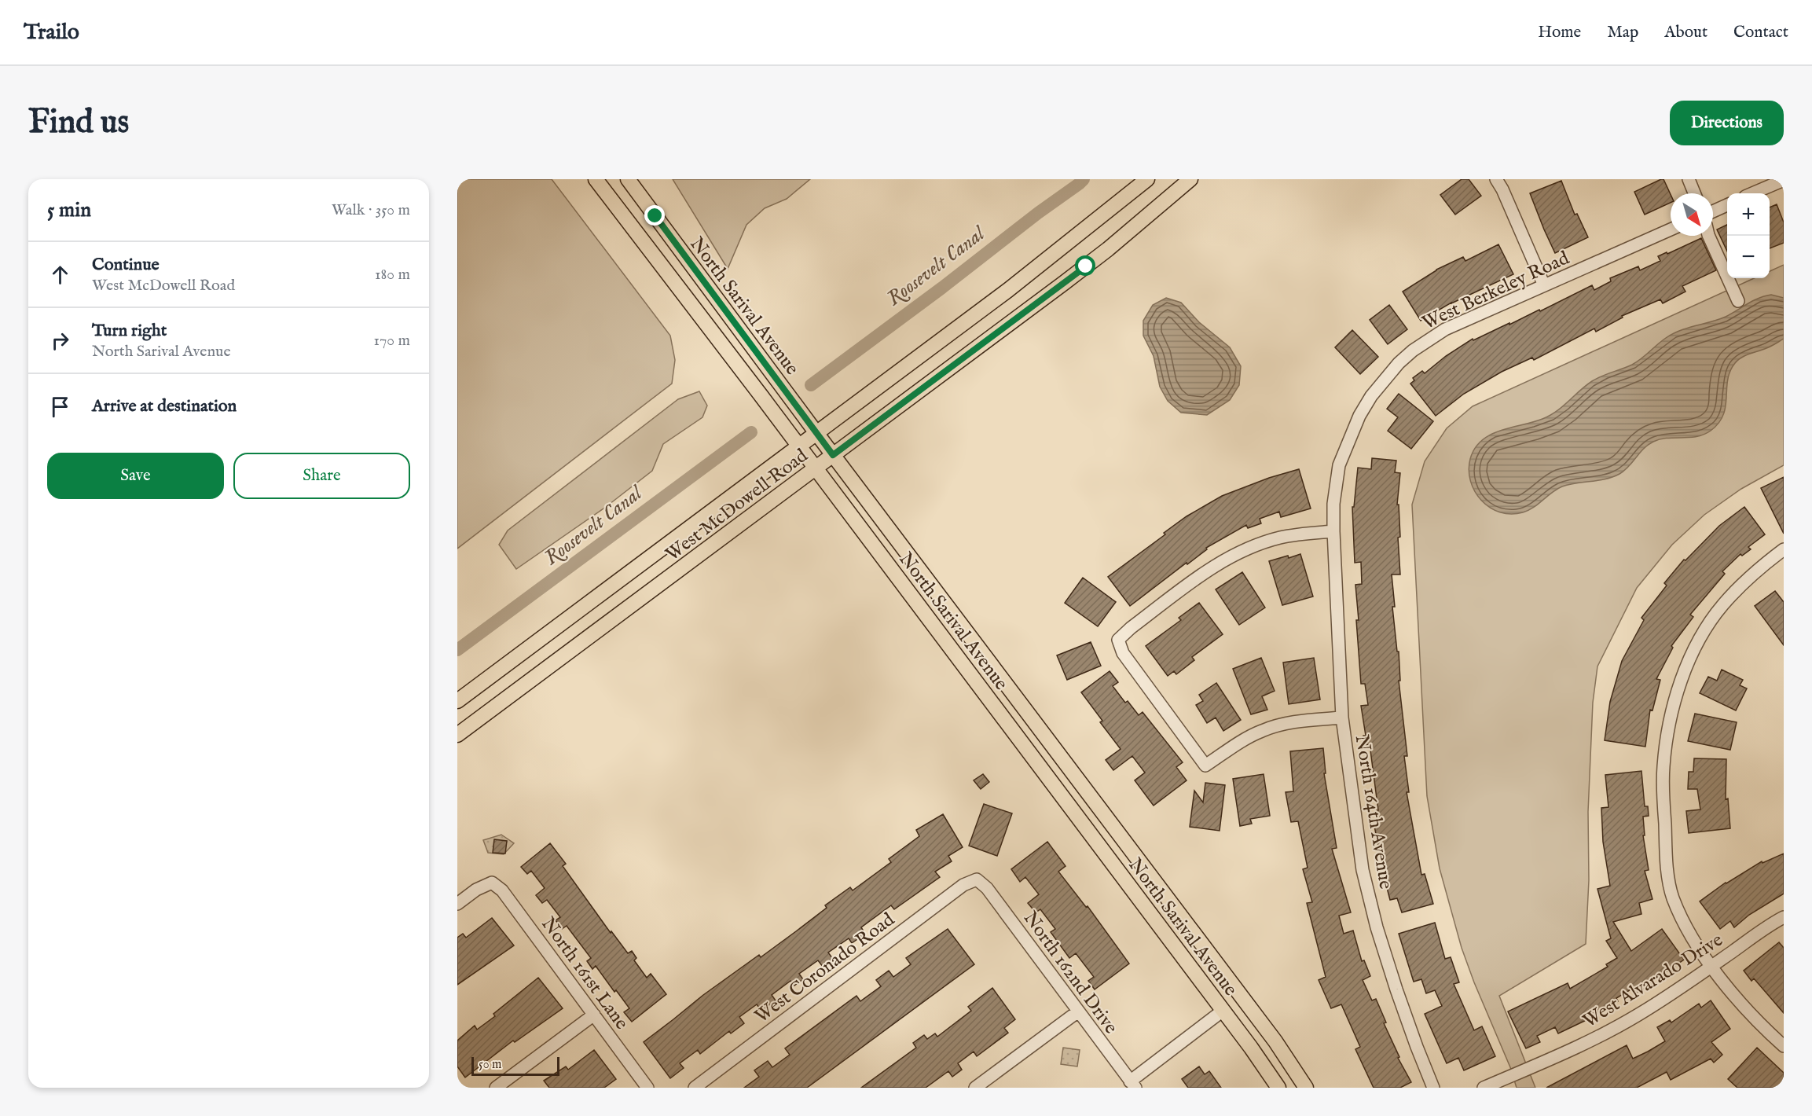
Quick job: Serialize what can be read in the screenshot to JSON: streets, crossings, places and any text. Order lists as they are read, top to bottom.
{
  "streets": {
    "main road": ["North Sarival Avenue", "West McDowell Road"],
    "street": [
      "West Berkeley Road",
      "North 164th Avenue",
      "West Coronado Road",
      "North 162nd Drive",
      "North 161st Lane",
      "West Alvarado Drive"
    ]
  },
  "crossings": [
    ["West Berkeley Road", "North 164th Avenue"],
    ["North Sarival Avenue", "West McDowell Road"],
    ["West Coronado Road", "North 162nd Drive"]
  ],
  "water": ["Roosevelt Canal"],
  "scale_bar": "50 m",
  "north": "bottom right",
  "page": {
    "header": "Trailo",
    "nav": [
      "Home",
      "Map",
      "About",
      "Contact"
    ],
    "buttons": [
      "Directions",
      ["Save", "Share"]
    ],
    "title": "Find us",
    "heading": ["5 min", "Walk · 350 m"],
    "map_buttons": ["+", "−"],
    "list": [
      ["Continue", "West McDowell Road", "180 m"],
      ["Turn right", "North Sarival Avenue", "170 m"],
      "Arrive at destination"
    ],
    "scale": "50 m"
  }
}
